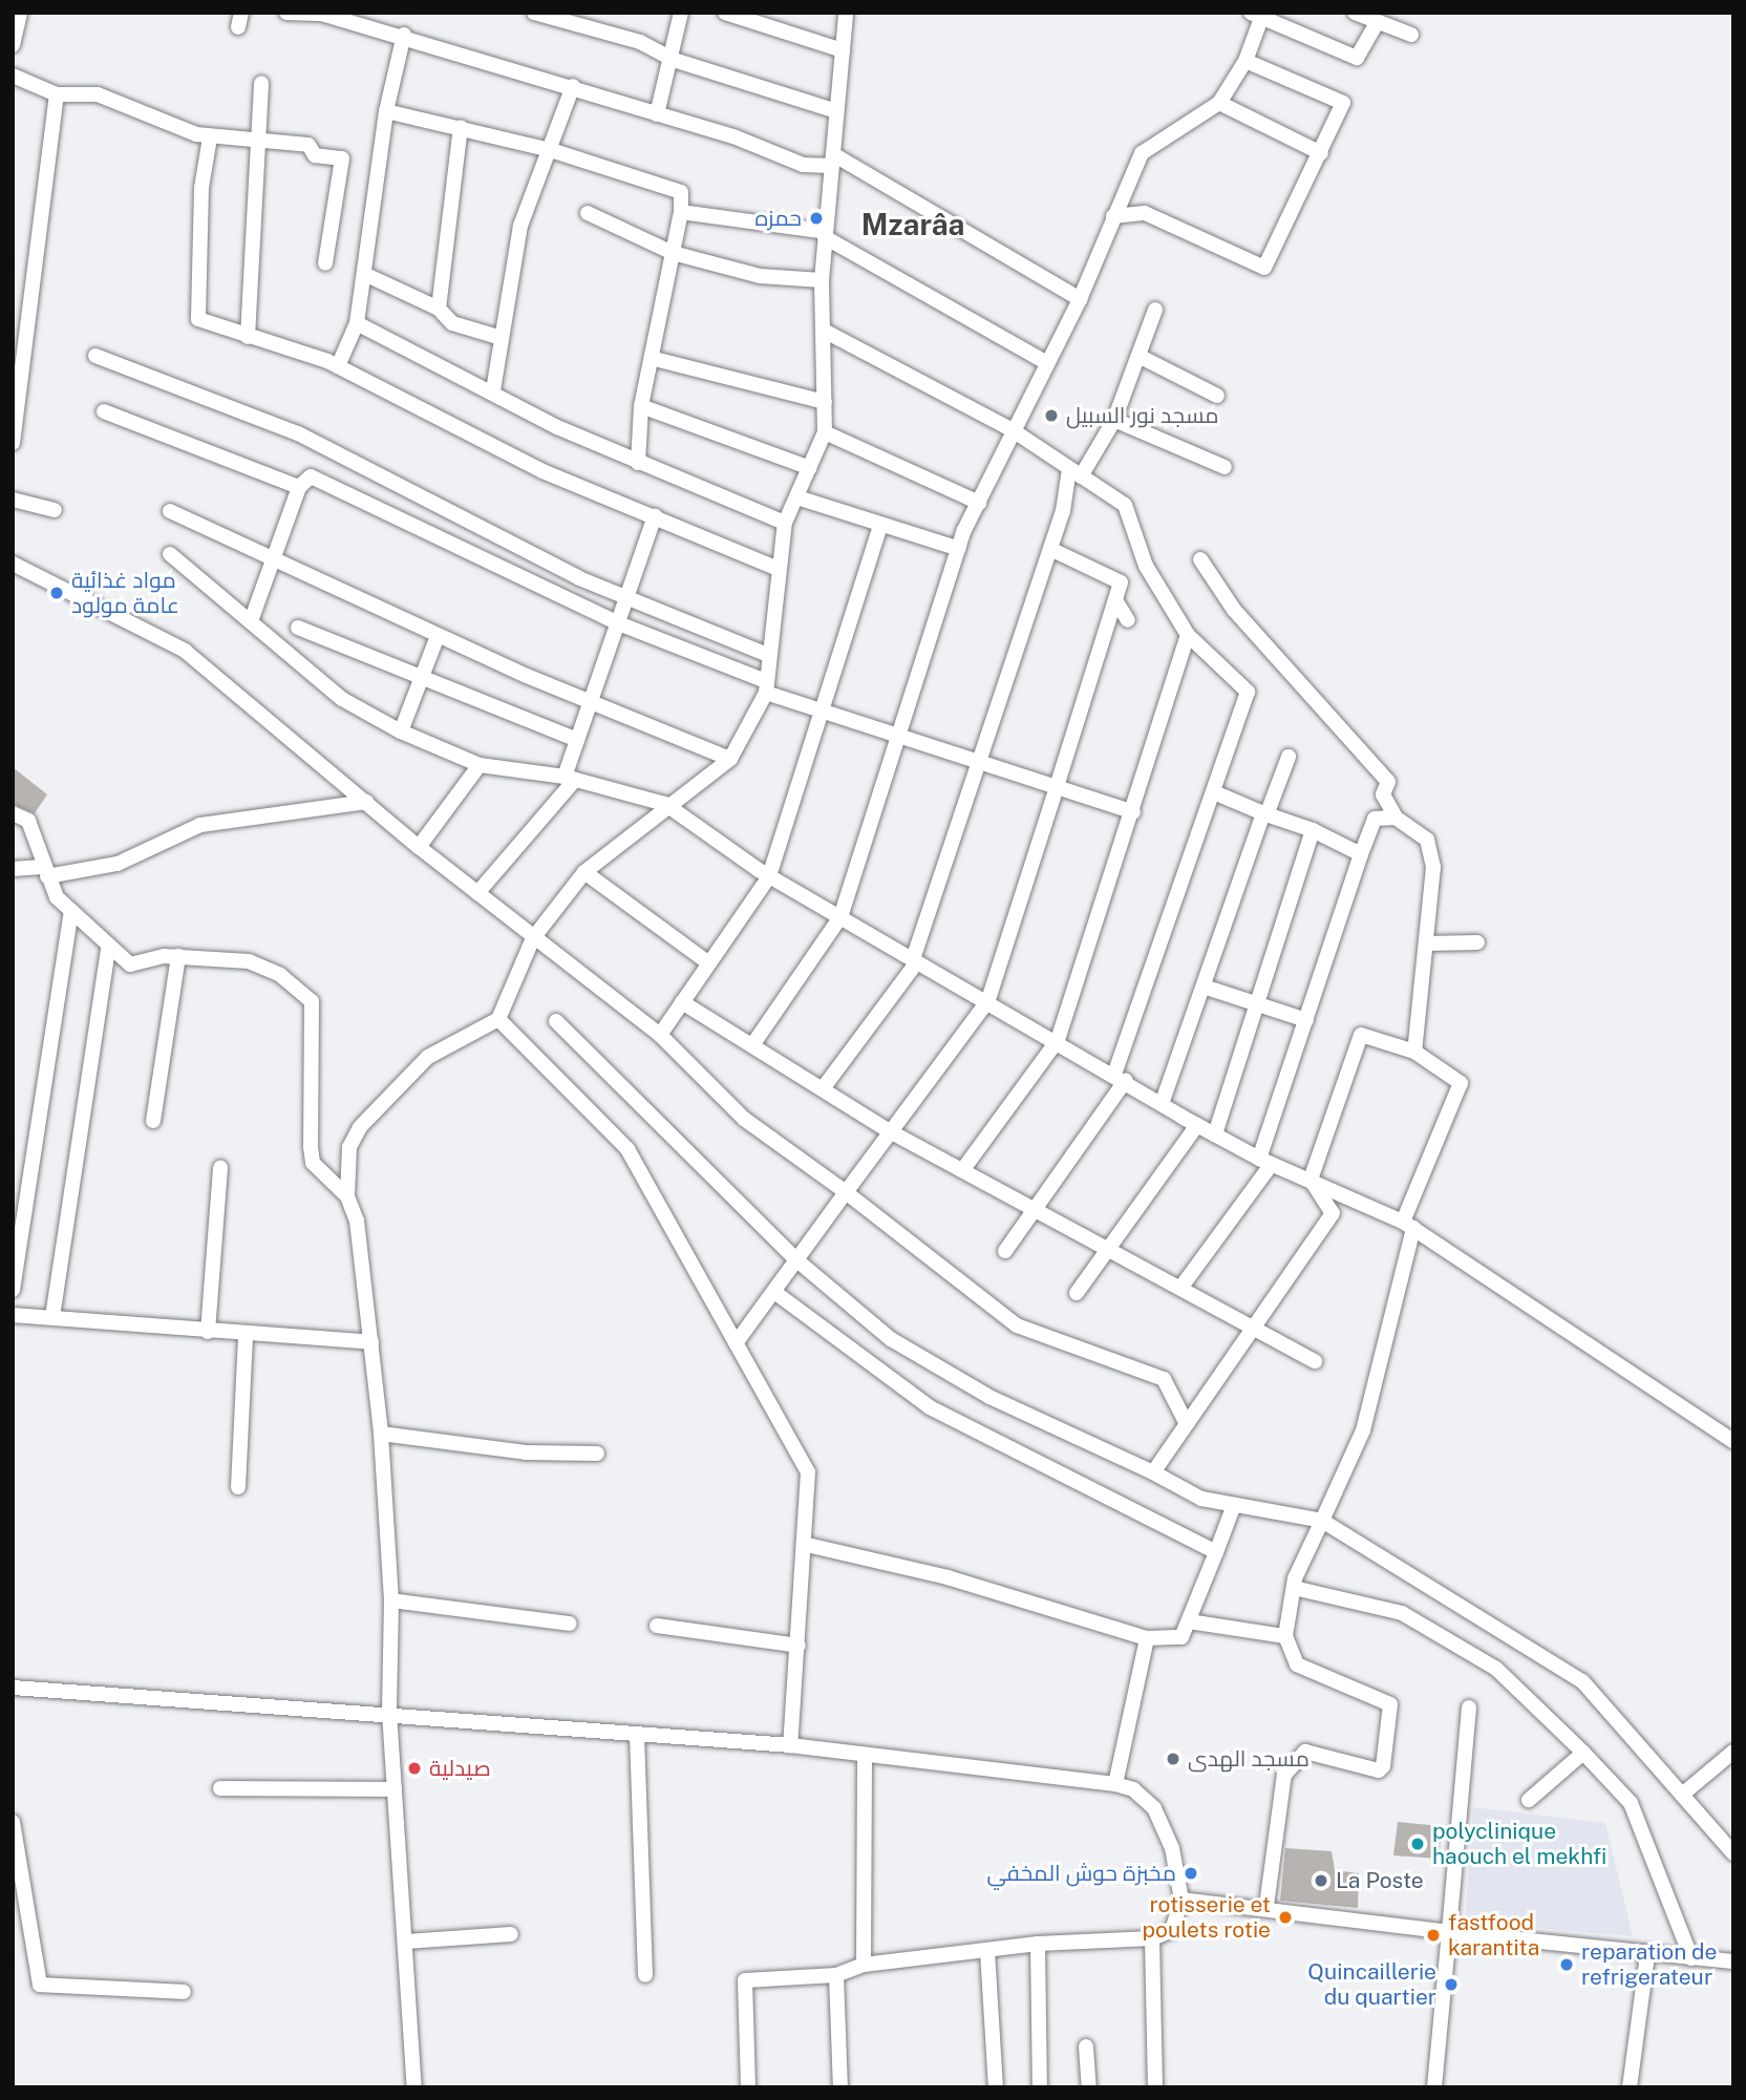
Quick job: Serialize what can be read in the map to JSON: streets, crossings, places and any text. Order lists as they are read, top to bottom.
{
  "districts": ["Mzarâa"],
  "places": [
    "حمزه",
    "مسجد نور السبيل",
    "مواد غذائية عامة مولود",
    "مسجد الهدى",
    "صيدلية",
    "polyclinique haouch el mekhfi",
    "مخبزة حوش المخفي",
    "La Poste",
    "rotisserie et poulets rotie",
    "fastfood karantita",
    "reparation de refrigerateur",
    "Quincaillerie du quartier"
  ]
}
